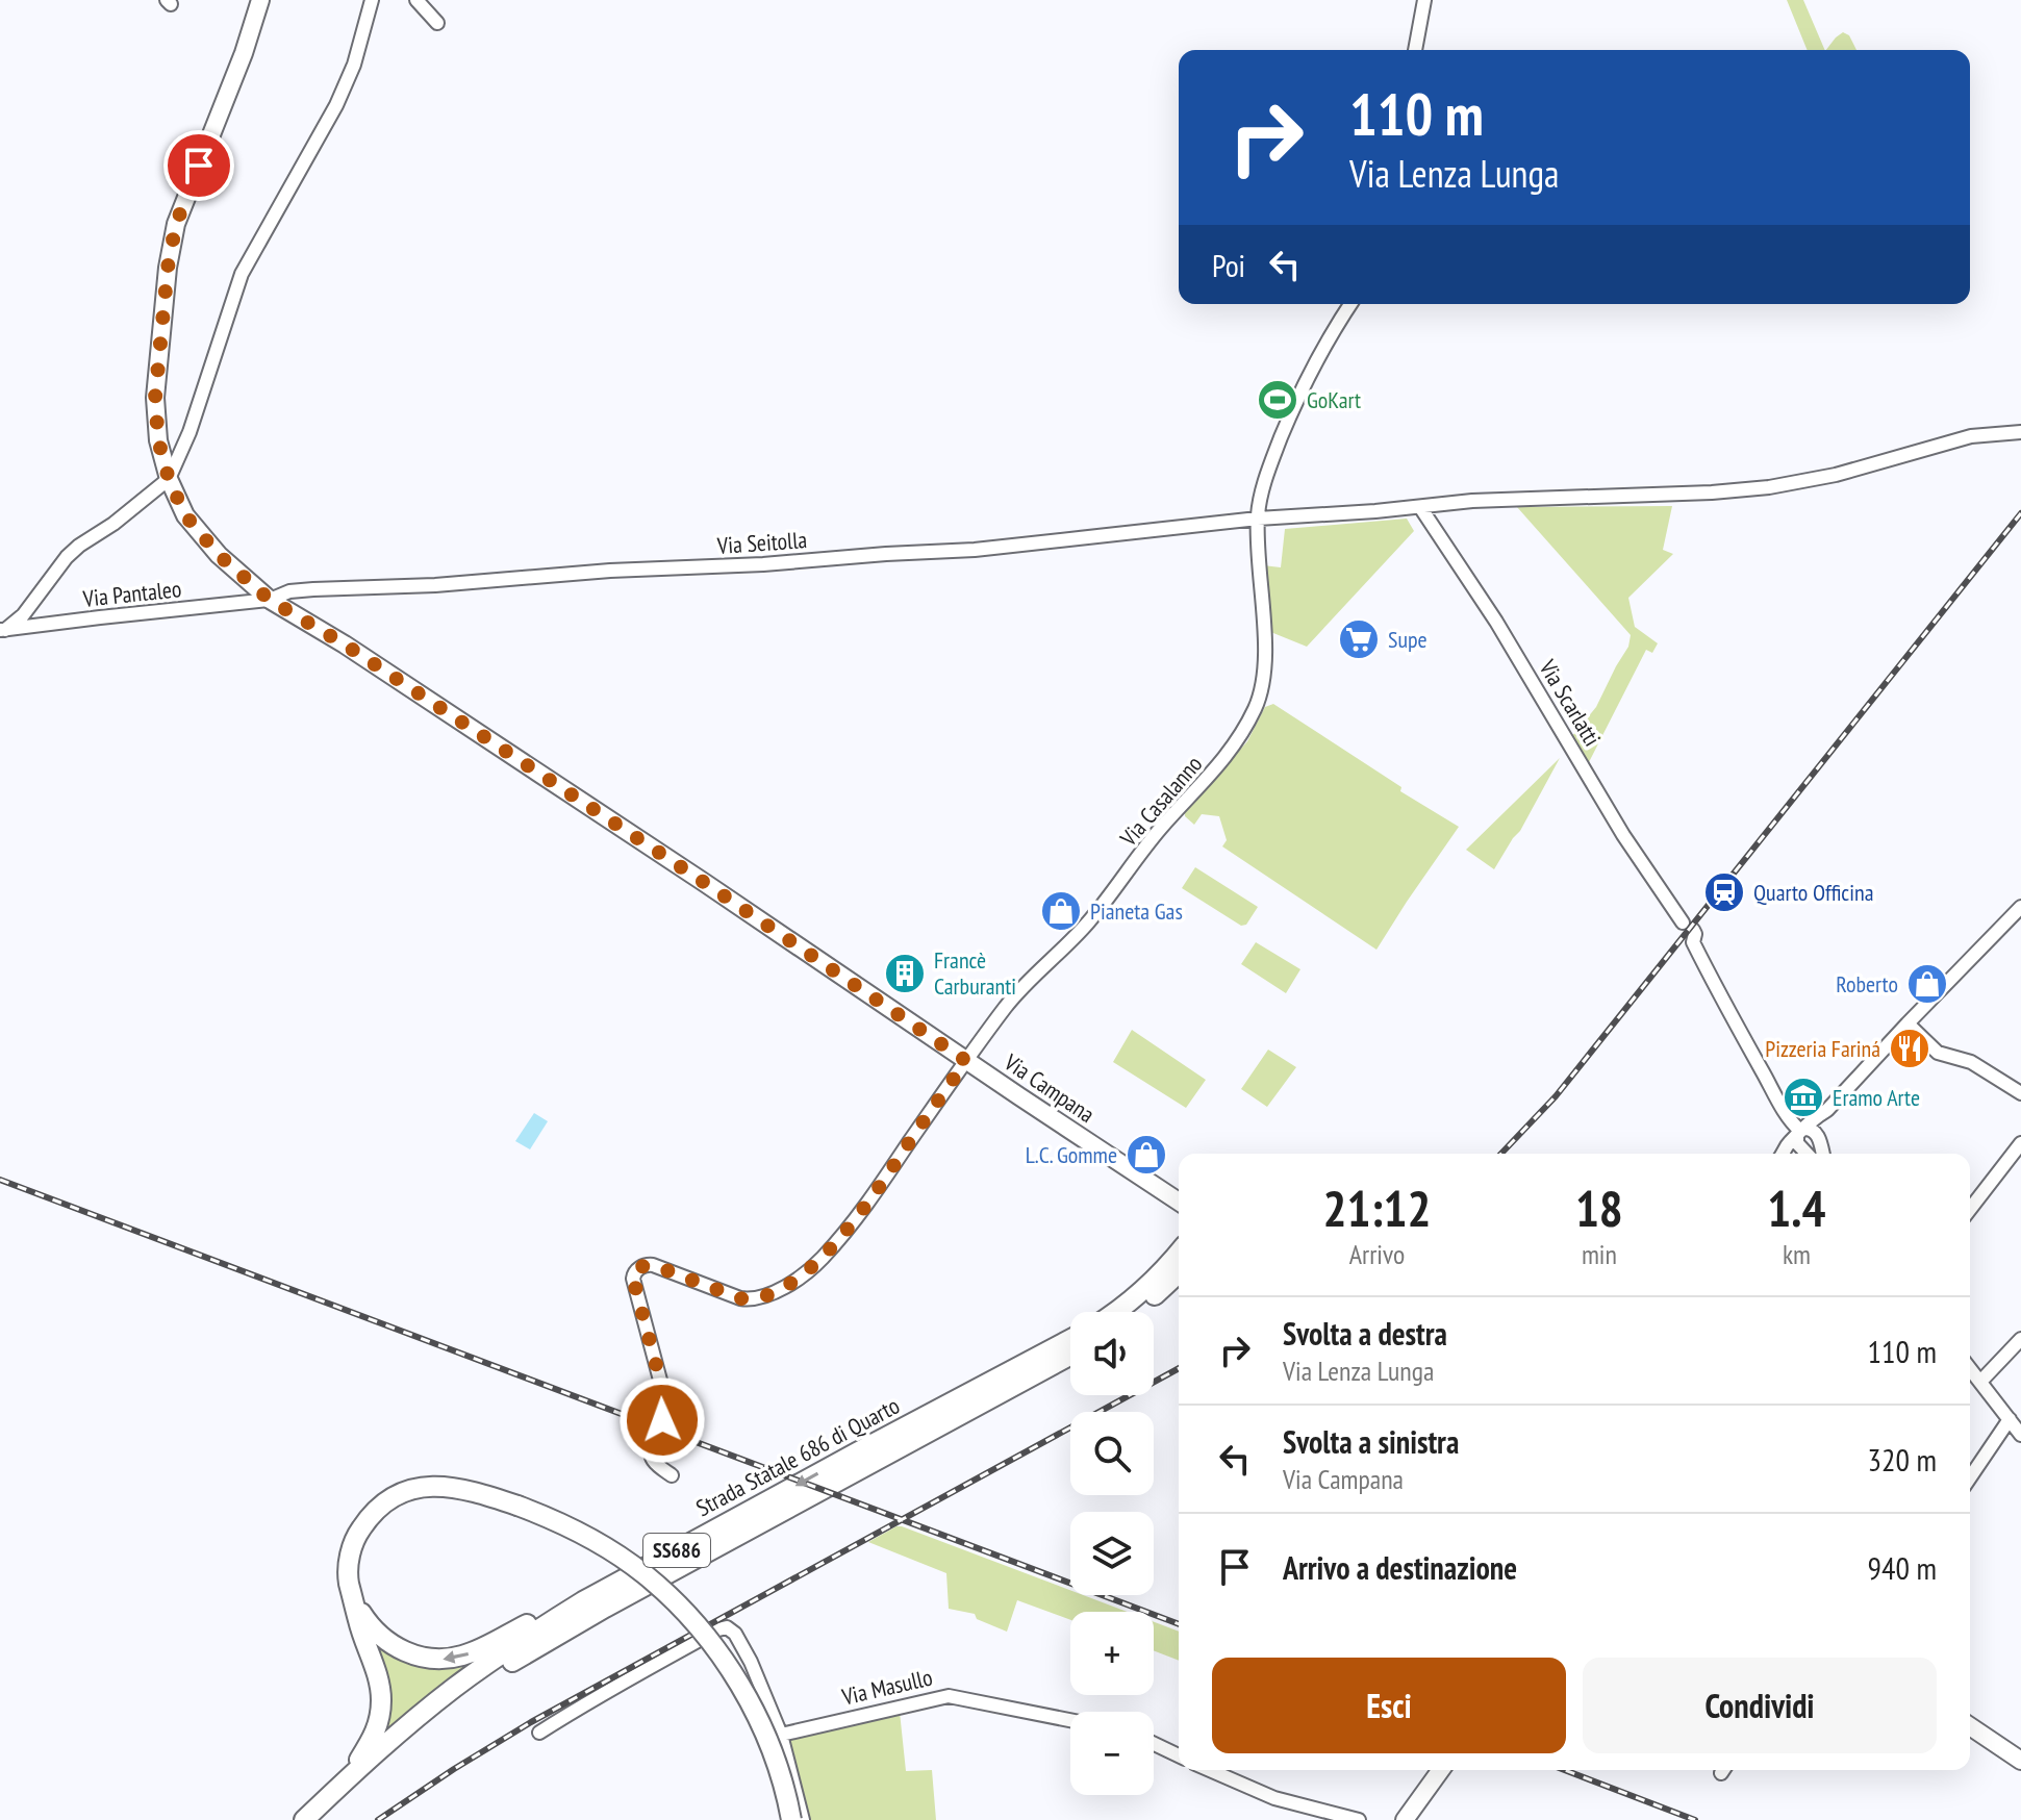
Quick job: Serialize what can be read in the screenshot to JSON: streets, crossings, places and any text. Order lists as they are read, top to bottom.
{
  "streets": {
    "highway": ["Strada Statale 686 di Quarto", "SS686"],
    "main road": ["Via Campana"],
    "street": [
      "Via Seitolla",
      "Via Pantaleo",
      "Via Scarlatti",
      "Via Casalanno",
      "Via Masullo"
    ]
  },
  "crossings": [
    ["Via Seitolla", "Via Pantaleo"],
    ["Via Seitolla", "Via Scarlatti"],
    ["Via Seitolla", "Via Casalanno"],
    ["Via Seitolla", "Via Campana"],
    ["Via Pantaleo", "Via Campana"],
    ["Via Casalanno", "Via Campana"]
  ],
  "places": {
    "sports": ["GoKart"],
    "supermarket": ["Supe"],
    "station": ["Quarto Officina"],
    "shop": ["Pianeta Gas", "Roberto", "L.C. Gomme"],
    "building": ["Francè Carburanti"],
    "restaurant": ["Pizzeria Fariná"],
    "museum": ["Eramo Arte"]
  },
  "page": {
    "turn": ["110 m", "Via Lenza Lunga"],
    "then": "Poi",
    "eta": [
      "21:12",
      "Arrivo",
      "18",
      "min",
      "1.4",
      "km"
    ],
    "list": [
      {
        "name": "Svolta a destra",
        "note": "Via Lenza Lunga",
        "value": "110 m"
      },
      {
        "name": "Svolta a sinistra",
        "note": "Via Campana",
        "value": "320 m"
      },
      {
        "name": "Arrivo a destinazione",
        "value": "940 m"
      }
    ],
    "map_buttons": ["+", "−"],
    "buttons": ["Esci", "Condividi"]
  }
}
